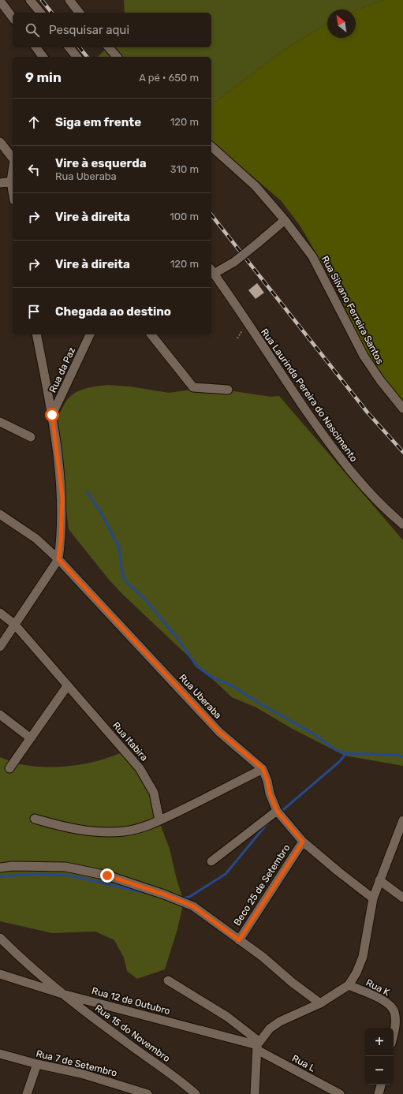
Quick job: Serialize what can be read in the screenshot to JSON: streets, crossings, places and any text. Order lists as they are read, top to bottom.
{
  "streets": {
    "street": [
      "Rua Silvano Ferreira Santos",
      "Rua da Paz",
      "Rua Laurinda Pereira do Nascimento",
      "Rua Uberaba",
      "Rua Itabira",
      "Beco 25 de Setembro",
      "Rua K",
      "Rua 12 de Outubro",
      "Rua 15 do Novembro",
      "Rua 7 de Setembro",
      "Rua L"
    ]
  },
  "crossings": [
    ["Rua 12 de Outubro", "Rua 15 do Novembro"],
    ["Rua 12 de Outubro", "Rua L"]
  ],
  "north": "top left",
  "page": {
    "search": "Pesquisar aqui",
    "heading": ["9 min", "A pé · 650 m"],
    "list": [
      ["Siga em frente", "120 m"],
      ["Vire à esquerda", "Rua Uberaba", "310 m"],
      ["Vire à direita", "100 m"],
      ["Vire à direita", "120 m"],
      "Chegada ao destino"
    ],
    "map_buttons": ["+", "−"]
  }
}
